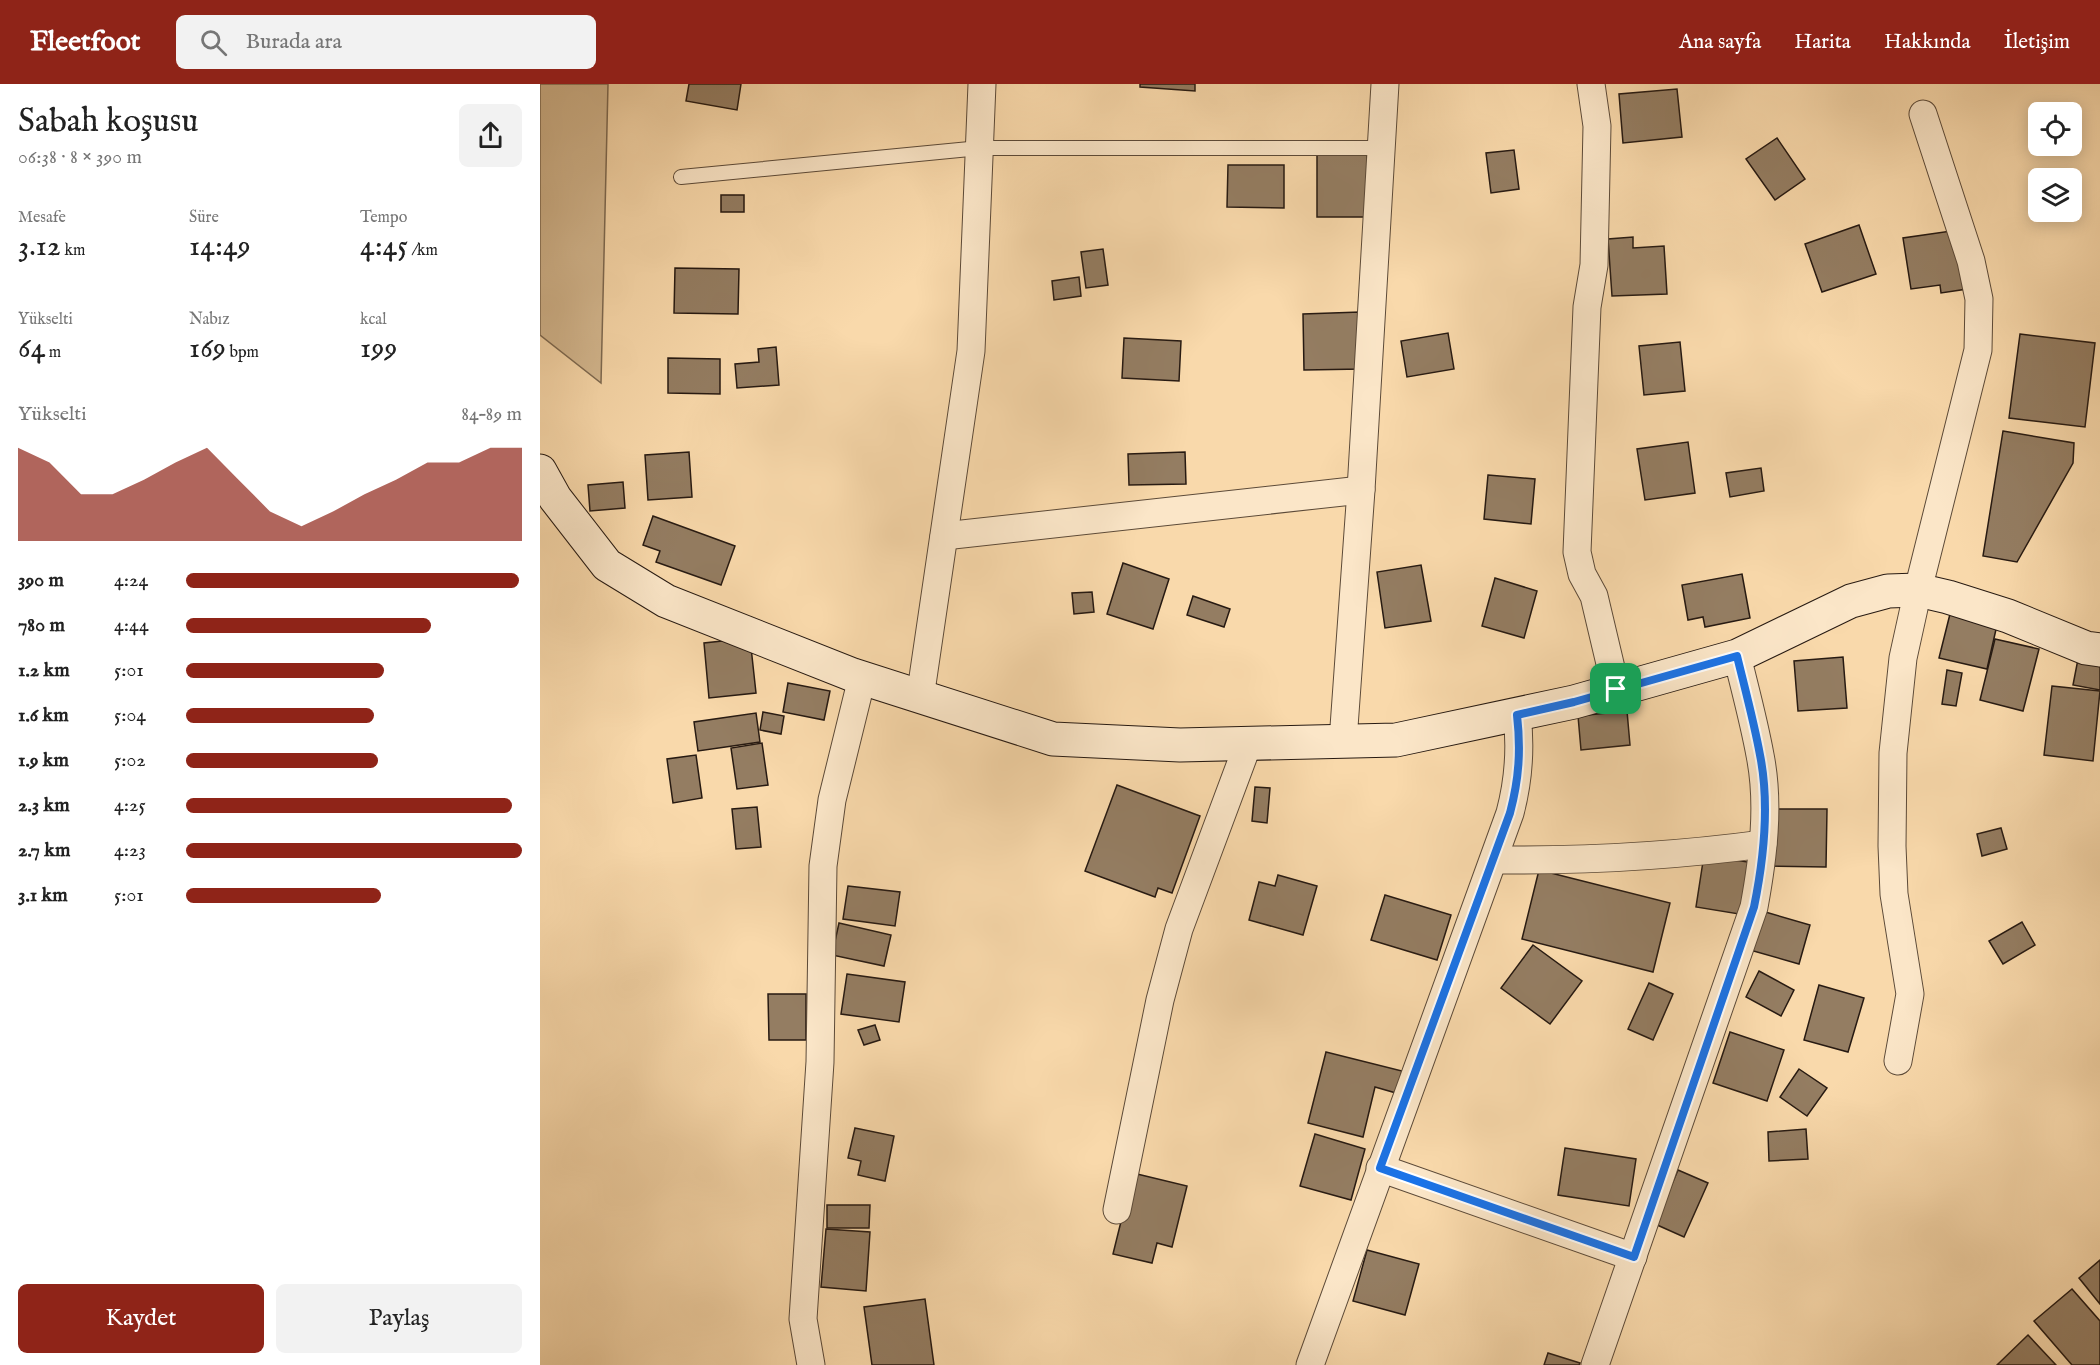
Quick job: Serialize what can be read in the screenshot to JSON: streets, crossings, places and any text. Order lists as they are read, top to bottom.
{
  "page": {
    "header": "Fleetfoot",
    "search": "Burada ara",
    "nav": [
      "Ana sayfa",
      "Harita",
      "Hakkında",
      "İletişim"
    ],
    "heading": ["Sabah koşusu", "06:38 · 8 × 390 m"],
    "stats": [
      ["Mesafe", "3.12 km"],
      ["Süre", "14:49"],
      ["Tempo", "4:45 /km"],
      ["Yükselti", "64 m"],
      ["Nabız", "169 bpm"],
      ["kcal", "199"]
    ],
    "chart": ["Yükselti", "84–89 m"],
    "list": [
      {
        "name": "390 m",
        "note": "4:24"
      },
      {
        "name": "780 m",
        "note": "4:44"
      },
      {
        "name": "1.2 km",
        "note": "5:01"
      },
      {
        "name": "1.6 km",
        "note": "5:04"
      },
      {
        "name": "1.9 km",
        "note": "5:02"
      },
      {
        "name": "2.3 km",
        "note": "4:25"
      },
      {
        "name": "2.7 km",
        "note": "4:23"
      },
      {
        "name": "3.1 km",
        "note": "5:01"
      }
    ],
    "buttons": ["Kaydet", "Paylaş"]
  }
}
